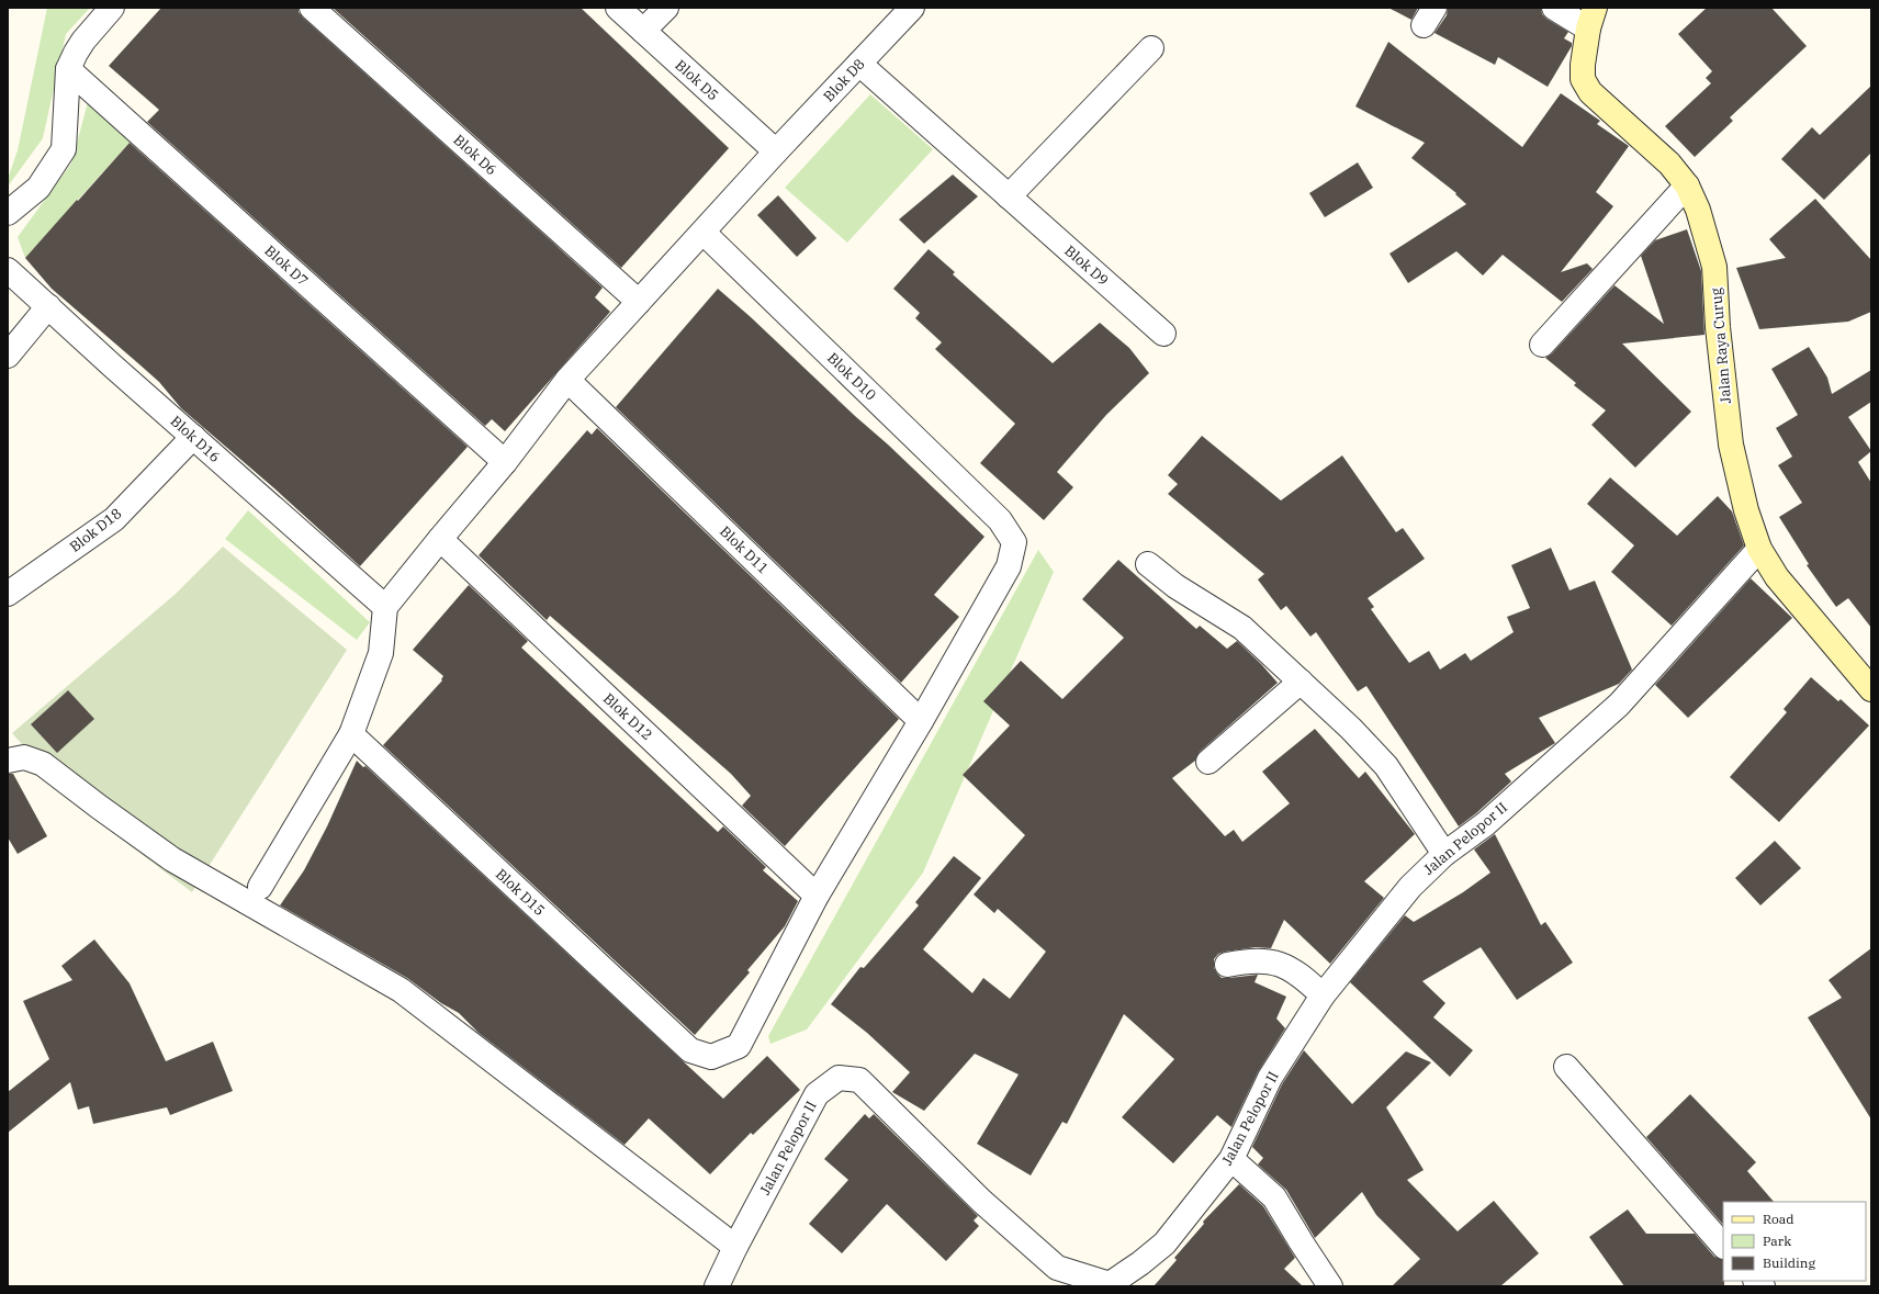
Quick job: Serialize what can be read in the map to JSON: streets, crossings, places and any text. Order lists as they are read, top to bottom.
{
  "streets": {
    "main road": ["Jalan Raya Curug"],
    "street": [
      "Blok D5",
      "Blok D8",
      "Blok D6",
      "Blok D7",
      "Blok D9",
      "Blok D10",
      "Blok D16",
      "Blok D18",
      "Blok D11",
      "Blok D12",
      "Jalan Pelopor II",
      "Blok D15"
    ]
  },
  "crossings": [
    ["Blok D5", "Blok D8"],
    ["Blok D8", "Blok D6"],
    ["Blok D8", "Blok D7"],
    ["Blok D8", "Blok D9"],
    ["Blok D8", "Blok D10"],
    ["Blok D8", "Blok D16"],
    ["Blok D8", "Blok D11"],
    ["Blok D8", "Blok D12"],
    ["Jalan Raya Curug", "Jalan Pelopor II"],
    ["Blok D10", "Blok D11"],
    ["Blok D10", "Blok D12"],
    ["Blok D10", "Blok D15"],
    ["Blok D16", "Blok D18"]
  ],
  "legend": ["Road", "Park", "Building"]
}
